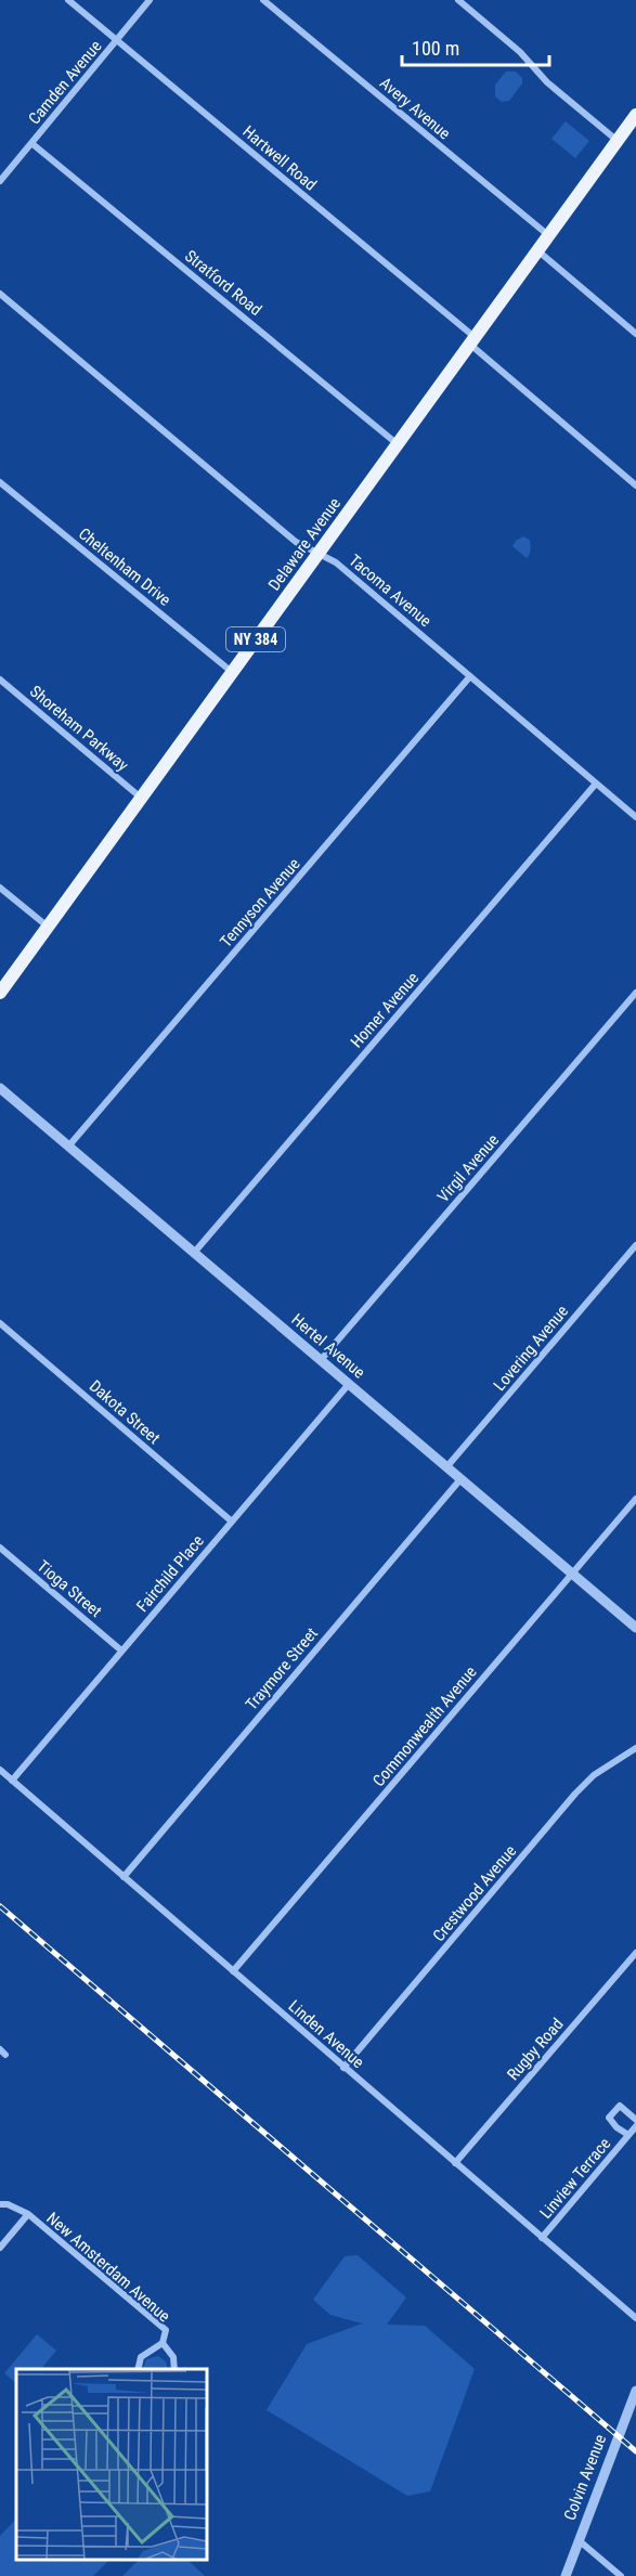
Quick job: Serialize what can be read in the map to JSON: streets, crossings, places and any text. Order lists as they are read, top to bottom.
{
  "streets": {
    "main road": ["Delaware Avenue", "NY 384"],
    "street": [
      "Camden Avenue",
      "Avery Avenue",
      "Hartwell Road",
      "Stratford Road",
      "Cheltenham Drive",
      "Tacoma Avenue",
      "Shoreham Parkway",
      "Tennyson Avenue",
      "Homer Avenue",
      "Virgil Avenue",
      "Hertel Avenue",
      "Lovering Avenue",
      "Dakota Street",
      "Fairchild Place",
      "Tioga Street",
      "Traymore Street",
      "Commonwealth Avenue",
      "Crestwood Avenue",
      "Linden Avenue",
      "Rugby Road",
      "Linview Terrace",
      "New Amsterdam Avenue",
      "Colvin Avenue"
    ]
  },
  "crossings": [
    ["Camden Avenue", "Hartwell Road"],
    ["Camden Avenue", "Stratford Road"],
    ["Avery Avenue", "Delaware Avenue"],
    ["Hartwell Road", "Delaware Avenue"],
    ["Stratford Road", "Delaware Avenue"],
    ["Delaware Avenue", "Cheltenham Drive"],
    ["Delaware Avenue", "Tacoma Avenue"],
    ["Delaware Avenue", "Shoreham Parkway"],
    ["Tacoma Avenue", "Tennyson Avenue"],
    ["Tacoma Avenue", "Homer Avenue"],
    ["Tennyson Avenue", "Hertel Avenue"],
    ["Homer Avenue", "Hertel Avenue"],
    ["Virgil Avenue", "Hertel Avenue"],
    ["Hertel Avenue", "Lovering Avenue"],
    ["Hertel Avenue", "Fairchild Place"],
    ["Hertel Avenue", "Traymore Street"],
    ["Hertel Avenue", "Commonwealth Avenue"],
    ["Dakota Street", "Fairchild Place"],
    ["Fairchild Place", "Tioga Street"],
    ["Fairchild Place", "Linden Avenue"],
    ["Traymore Street", "Linden Avenue"],
    ["Commonwealth Avenue", "Linden Avenue"],
    ["Crestwood Avenue", "Linden Avenue"],
    ["Linden Avenue", "Rugby Road"],
    ["Linden Avenue", "Linview Terrace"]
  ],
  "scale_bar": "100 m"
}
